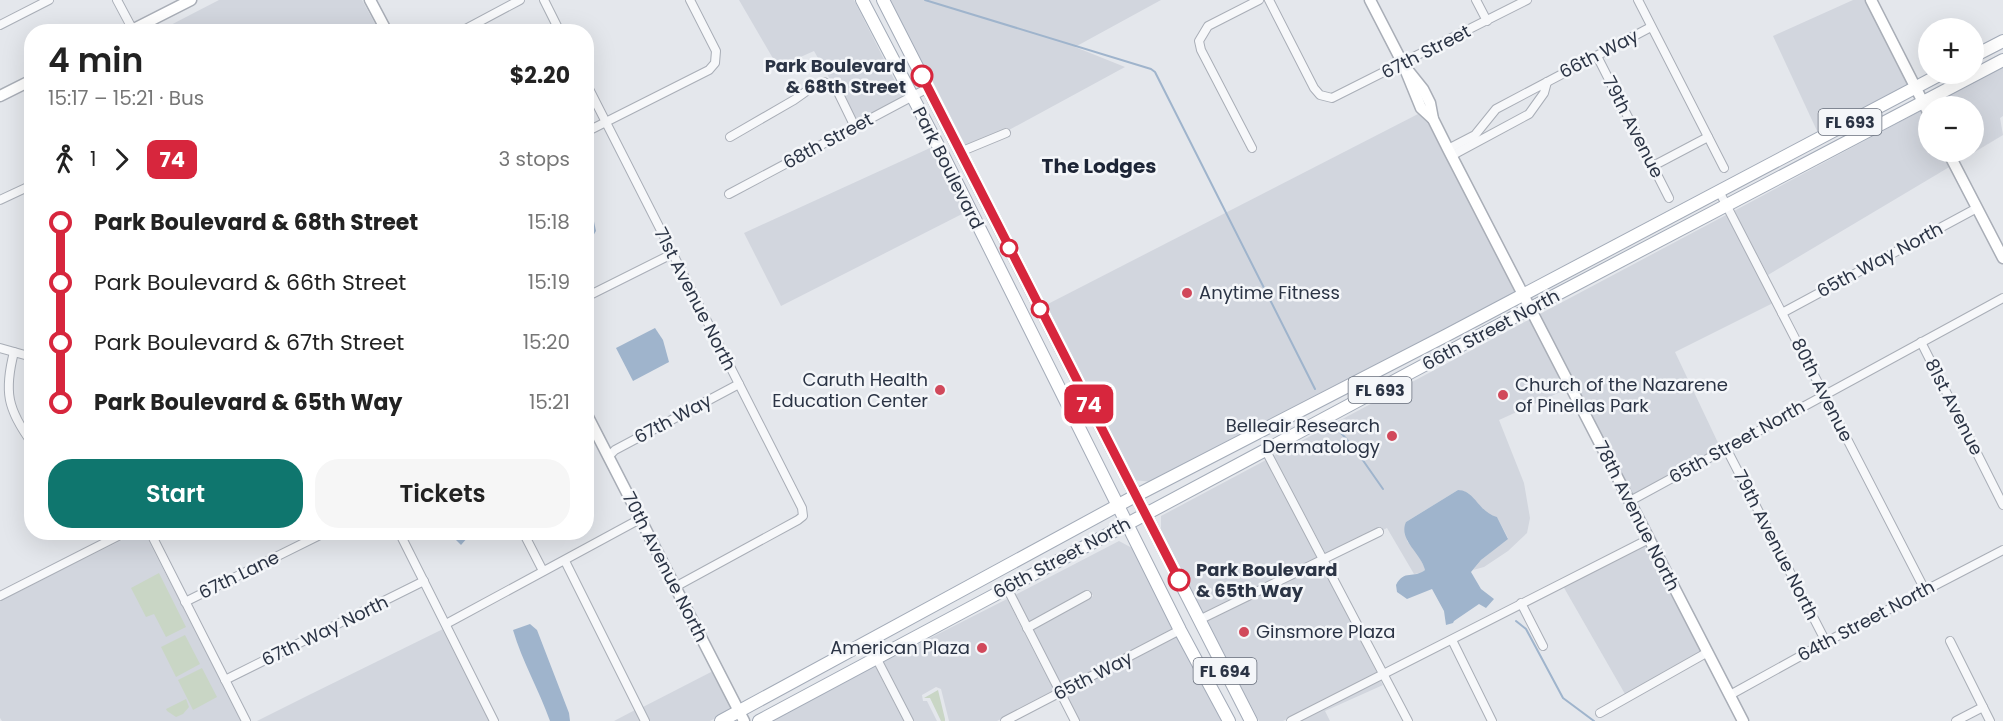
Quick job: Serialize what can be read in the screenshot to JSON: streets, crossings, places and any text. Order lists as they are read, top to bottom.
{
  "streets": {
    "main road": [
      "FL 693",
      "Park Boulevard",
      "66th Street North",
      "FL 694"
    ],
    "street": [
      "67th Street",
      "66th Way",
      "79th Avenue",
      "68th Street",
      "65th Way North",
      "71st Avenue North",
      "80th Avenue",
      "81st Avenue",
      "67th Way",
      "65th Street North",
      "78th Avenue North",
      "79th Avenue North",
      "70th Avenue North",
      "67th Lane",
      "64th Street North",
      "67th Way North",
      "65th Way"
    ]
  },
  "crossings": [
    ["67th Street", "78th Avenue North"],
    ["66th Way", "79th Avenue"],
    ["66th Way", "78th Avenue North"],
    ["68th Street", "Park Boulevard"],
    ["Park Boulevard", "66th Street North"],
    ["Park Boulevard", "65th Way"],
    ["65th Way North", "80th Avenue"],
    ["71st Avenue North", "67th Way"],
    ["71st Avenue North", "70th Avenue North"],
    ["66th Street North", "80th Avenue"],
    ["66th Street North", "78th Avenue North"],
    ["66th Street North", "70th Avenue North"],
    ["80th Avenue", "65th Street North"],
    ["80th Avenue", "64th Street North"],
    ["81st Avenue", "65th Street North"],
    ["67th Way", "70th Avenue North"],
    ["65th Street North", "78th Avenue North"],
    ["65th Street North", "79th Avenue North"],
    ["78th Avenue North", "64th Street North"],
    ["79th Avenue North", "64th Street North"]
  ],
  "districts": ["The Lodges"],
  "places": [
    "Park Boulevard & 68th Street",
    "Anytime Fitness",
    "Caruth Health Education Center",
    "Church of the Nazarene of Pinellas Park",
    "Belleair Research Dermatology",
    "Park Boulevard & 65th Way",
    "Ginsmore Plaza",
    "American Plaza"
  ],
  "lines": ["bus line 74"],
  "page": {
    "on_map": "74",
    "map_buttons": ["+", "−"],
    "heading": ["4 min", "15:17 – 15:21 · Bus", "$2.20"],
    "legs": ["1", "74", "3 stops"],
    "list": [
      {
        "name": "Park Boulevard & 68th Street",
        "value": "15:18"
      },
      {
        "name": "Park Boulevard & 66th Street",
        "value": "15:19"
      },
      {
        "name": "Park Boulevard & 67th Street",
        "value": "15:20"
      },
      {
        "name": "Park Boulevard & 65th Way",
        "value": "15:21"
      }
    ],
    "buttons": ["Start", "Tickets"]
  }
}
